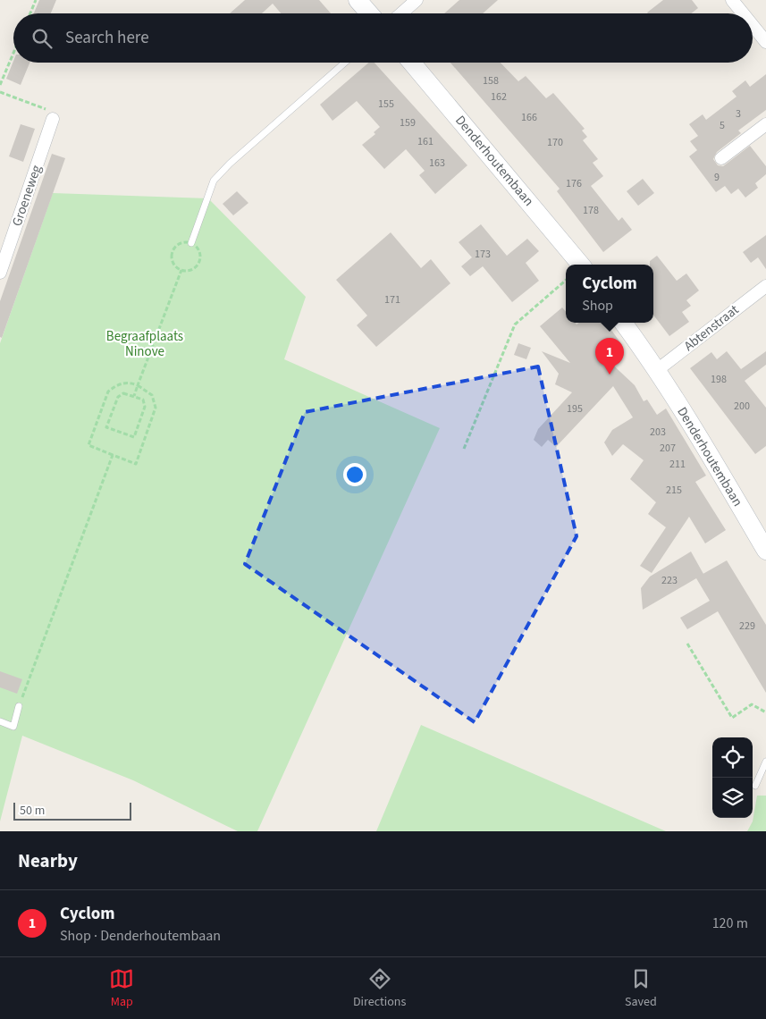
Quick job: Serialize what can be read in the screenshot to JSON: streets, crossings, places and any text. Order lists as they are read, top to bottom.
{
  "streets": {
    "street": ["Denderhoutembaan", "Groeneweg", "Abtenstraat"]
  },
  "crossings": [
    ["Denderhoutembaan", "Abtenstraat"]
  ],
  "parks": ["Begraafplaats Ninove"],
  "house_numbers": [
    "158",
    "162",
    "155",
    "3",
    "166",
    "159",
    "5",
    "161",
    "170",
    "163",
    "9",
    "176",
    "178",
    "173",
    "171",
    "198",
    "200",
    "195",
    "203",
    "207",
    "211",
    "215",
    "223",
    "229"
  ],
  "scale_bar": "50 m",
  "page": {
    "search": "Search here",
    "popup": ["Cyclom", "Shop"],
    "pins": "1",
    "scale": "50 m",
    "heading": "Nearby",
    "list": [
      {
        "mark": "1",
        "name": "Cyclom",
        "note": "Shop · Denderhoutembaan",
        "value": "120 m"
      }
    ],
    "nav": ["Map", "Directions", "Saved"]
  }
}
